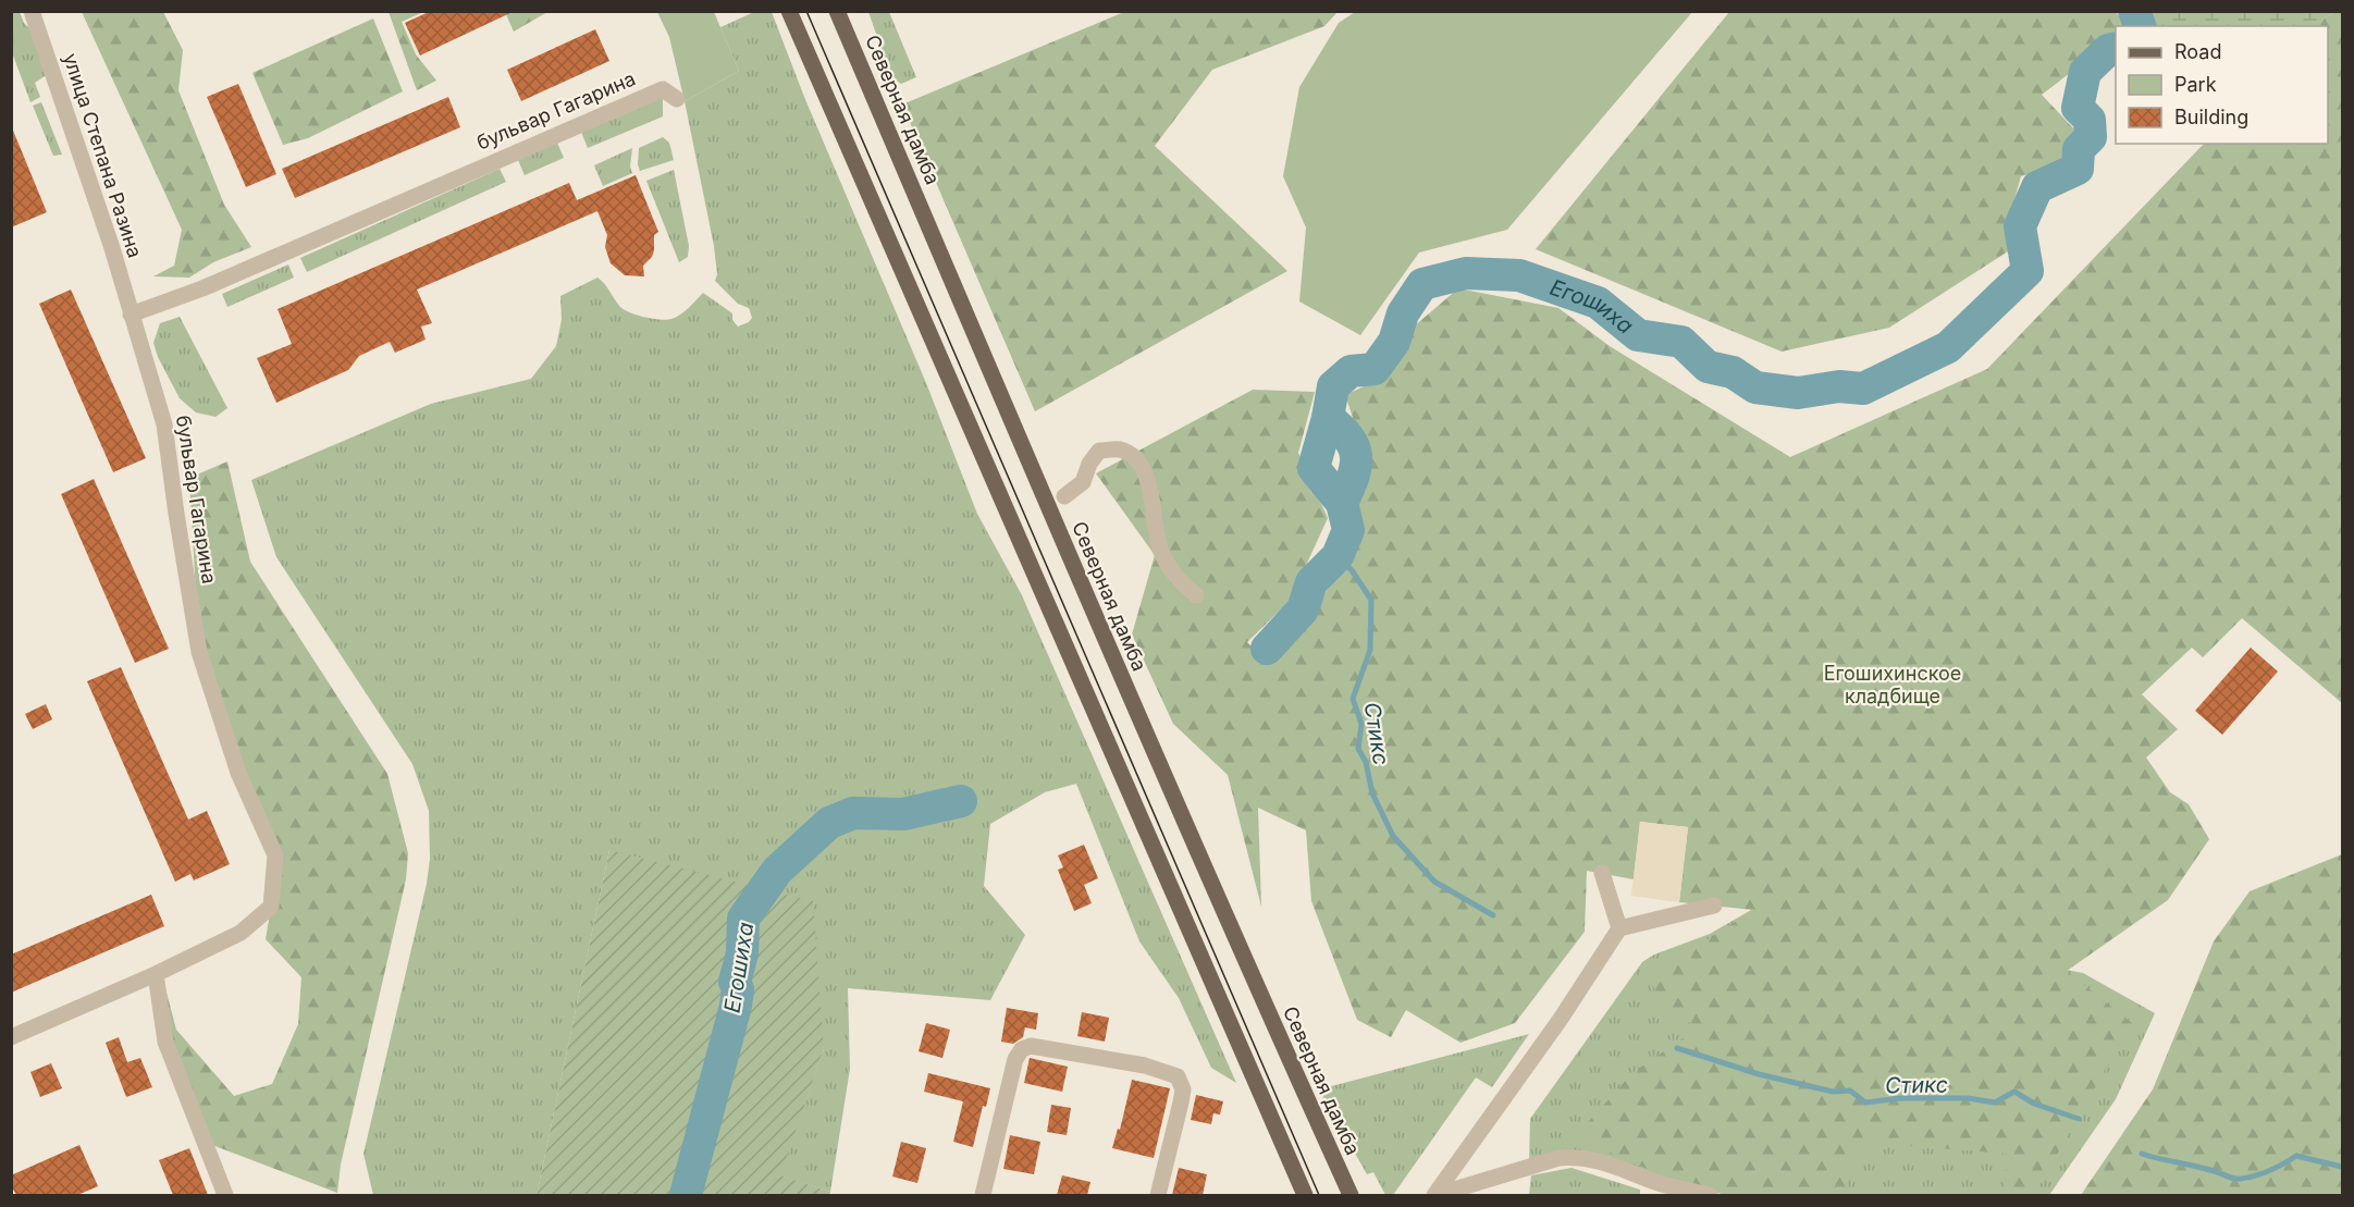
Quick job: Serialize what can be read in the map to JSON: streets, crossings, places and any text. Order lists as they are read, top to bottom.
{
  "streets": {
    "main road": ["Северная дамба"],
    "street": ["бульвар Гагарина", "улица Степана Разина"]
  },
  "crossings": [
    ["бульвар Гагарина", "улица Степана Разина"]
  ],
  "water": ["Егошиха", "Стикс"],
  "parks": ["Егошихинское кладбище"],
  "legend": ["Road", "Park", "Building"]
}
